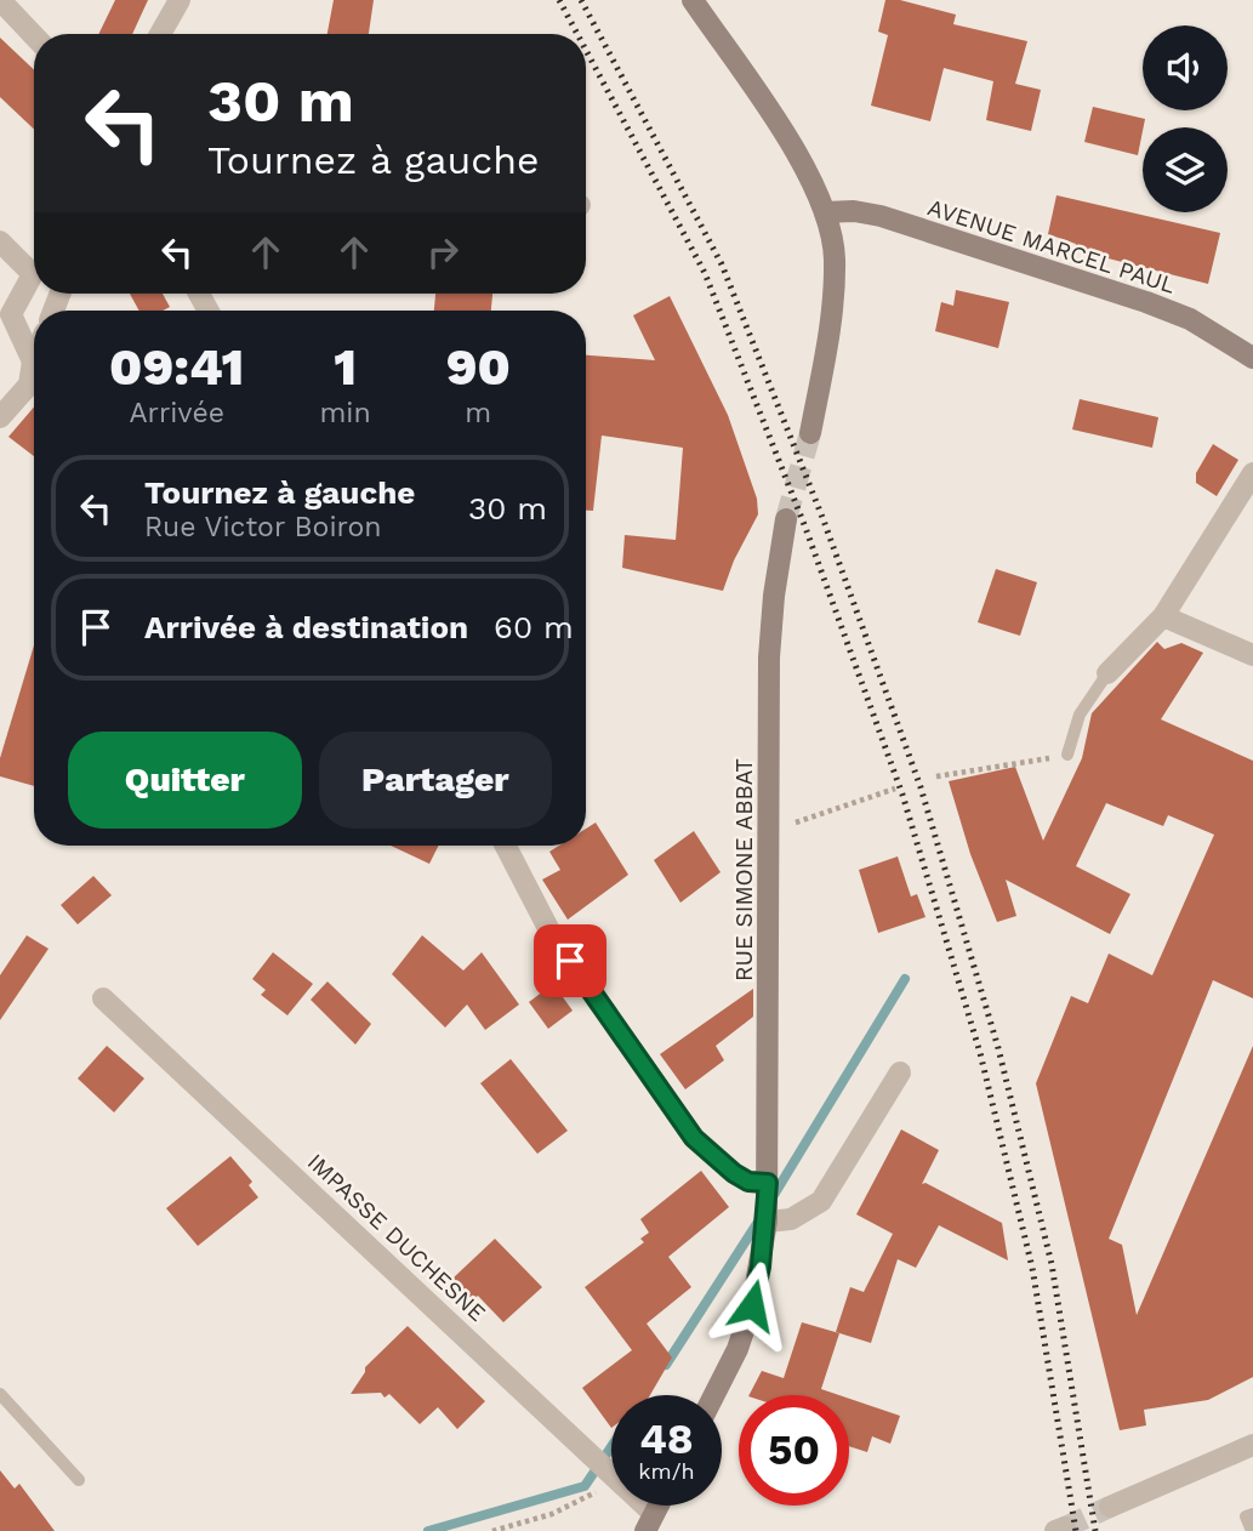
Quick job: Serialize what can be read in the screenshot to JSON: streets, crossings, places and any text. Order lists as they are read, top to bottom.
{
  "streets": {
    "main road": ["AVENUE MARCEL PAUL", "RUE SIMONE ABBAT"],
    "street": ["IMPASSE DUCHESNE"]
  },
  "page": {
    "turn": ["30 m", "Tournez à gauche"],
    "eta": [
      "09:41",
      "Arrivée",
      "1",
      "min",
      "90",
      "m"
    ],
    "list": [
      {
        "name": "Tournez à gauche",
        "note": "Rue Victor Boiron",
        "value": "30 m"
      },
      {
        "name": "Arrivée à destination",
        "value": "60 m"
      }
    ],
    "buttons": ["Quitter", "Partager"],
    "speed": "48 km/h",
    "limit": "50"
  }
}
